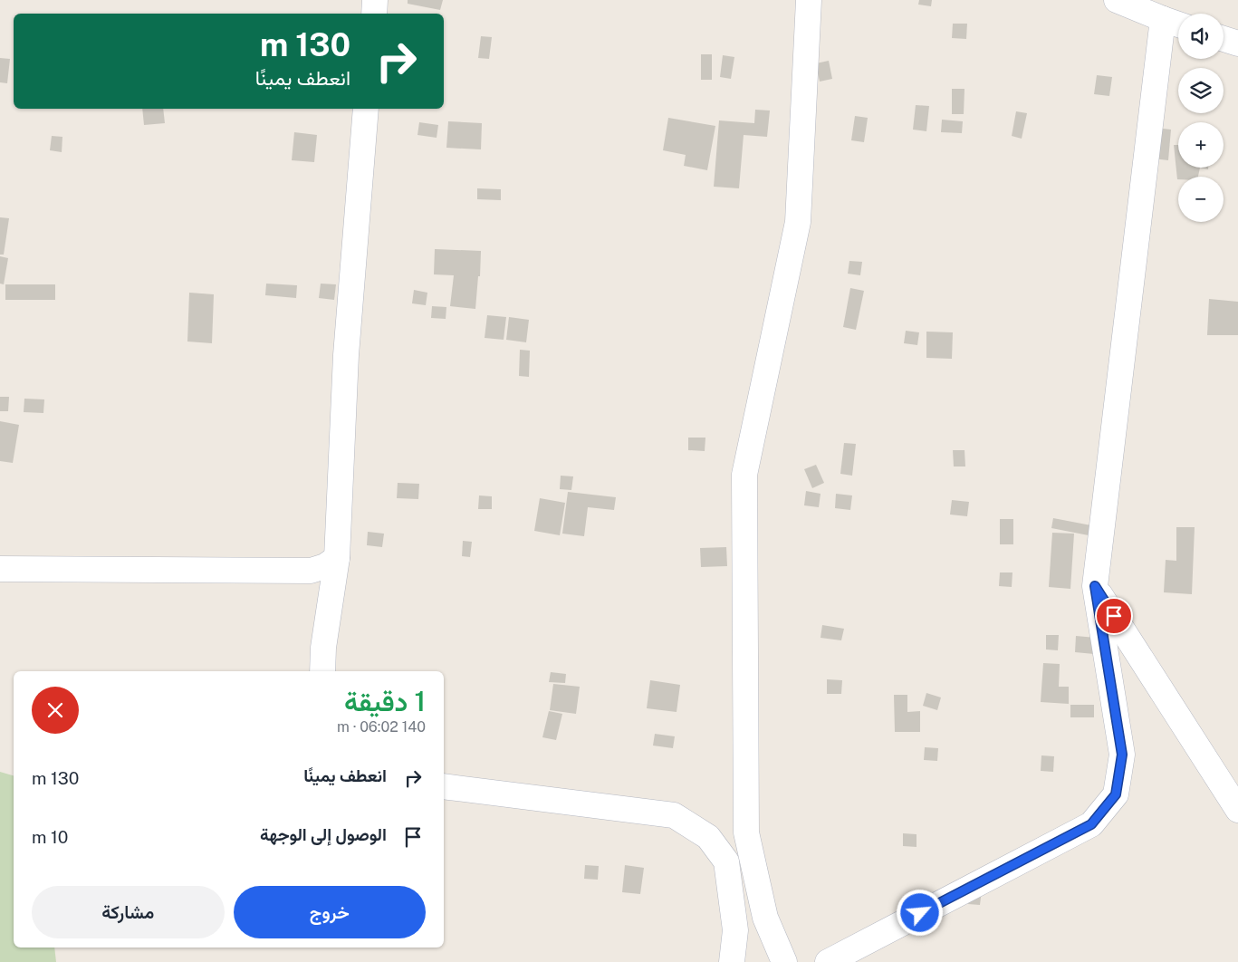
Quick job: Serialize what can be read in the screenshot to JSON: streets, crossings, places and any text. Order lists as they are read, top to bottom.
{
  "page": {
    "map_buttons": ["+", "−"],
    "turn": ["130 m", "انعطف يمينًا"],
    "heading": ["1 دقيقة", "140 m · 06:02"],
    "list": [
      {
        "name": "انعطف يمينًا",
        "value": "130 m"
      },
      {
        "name": "الوصول إلى الوجهة",
        "value": "10 m"
      }
    ],
    "buttons": ["خروج", "مشاركة"]
  }
}
